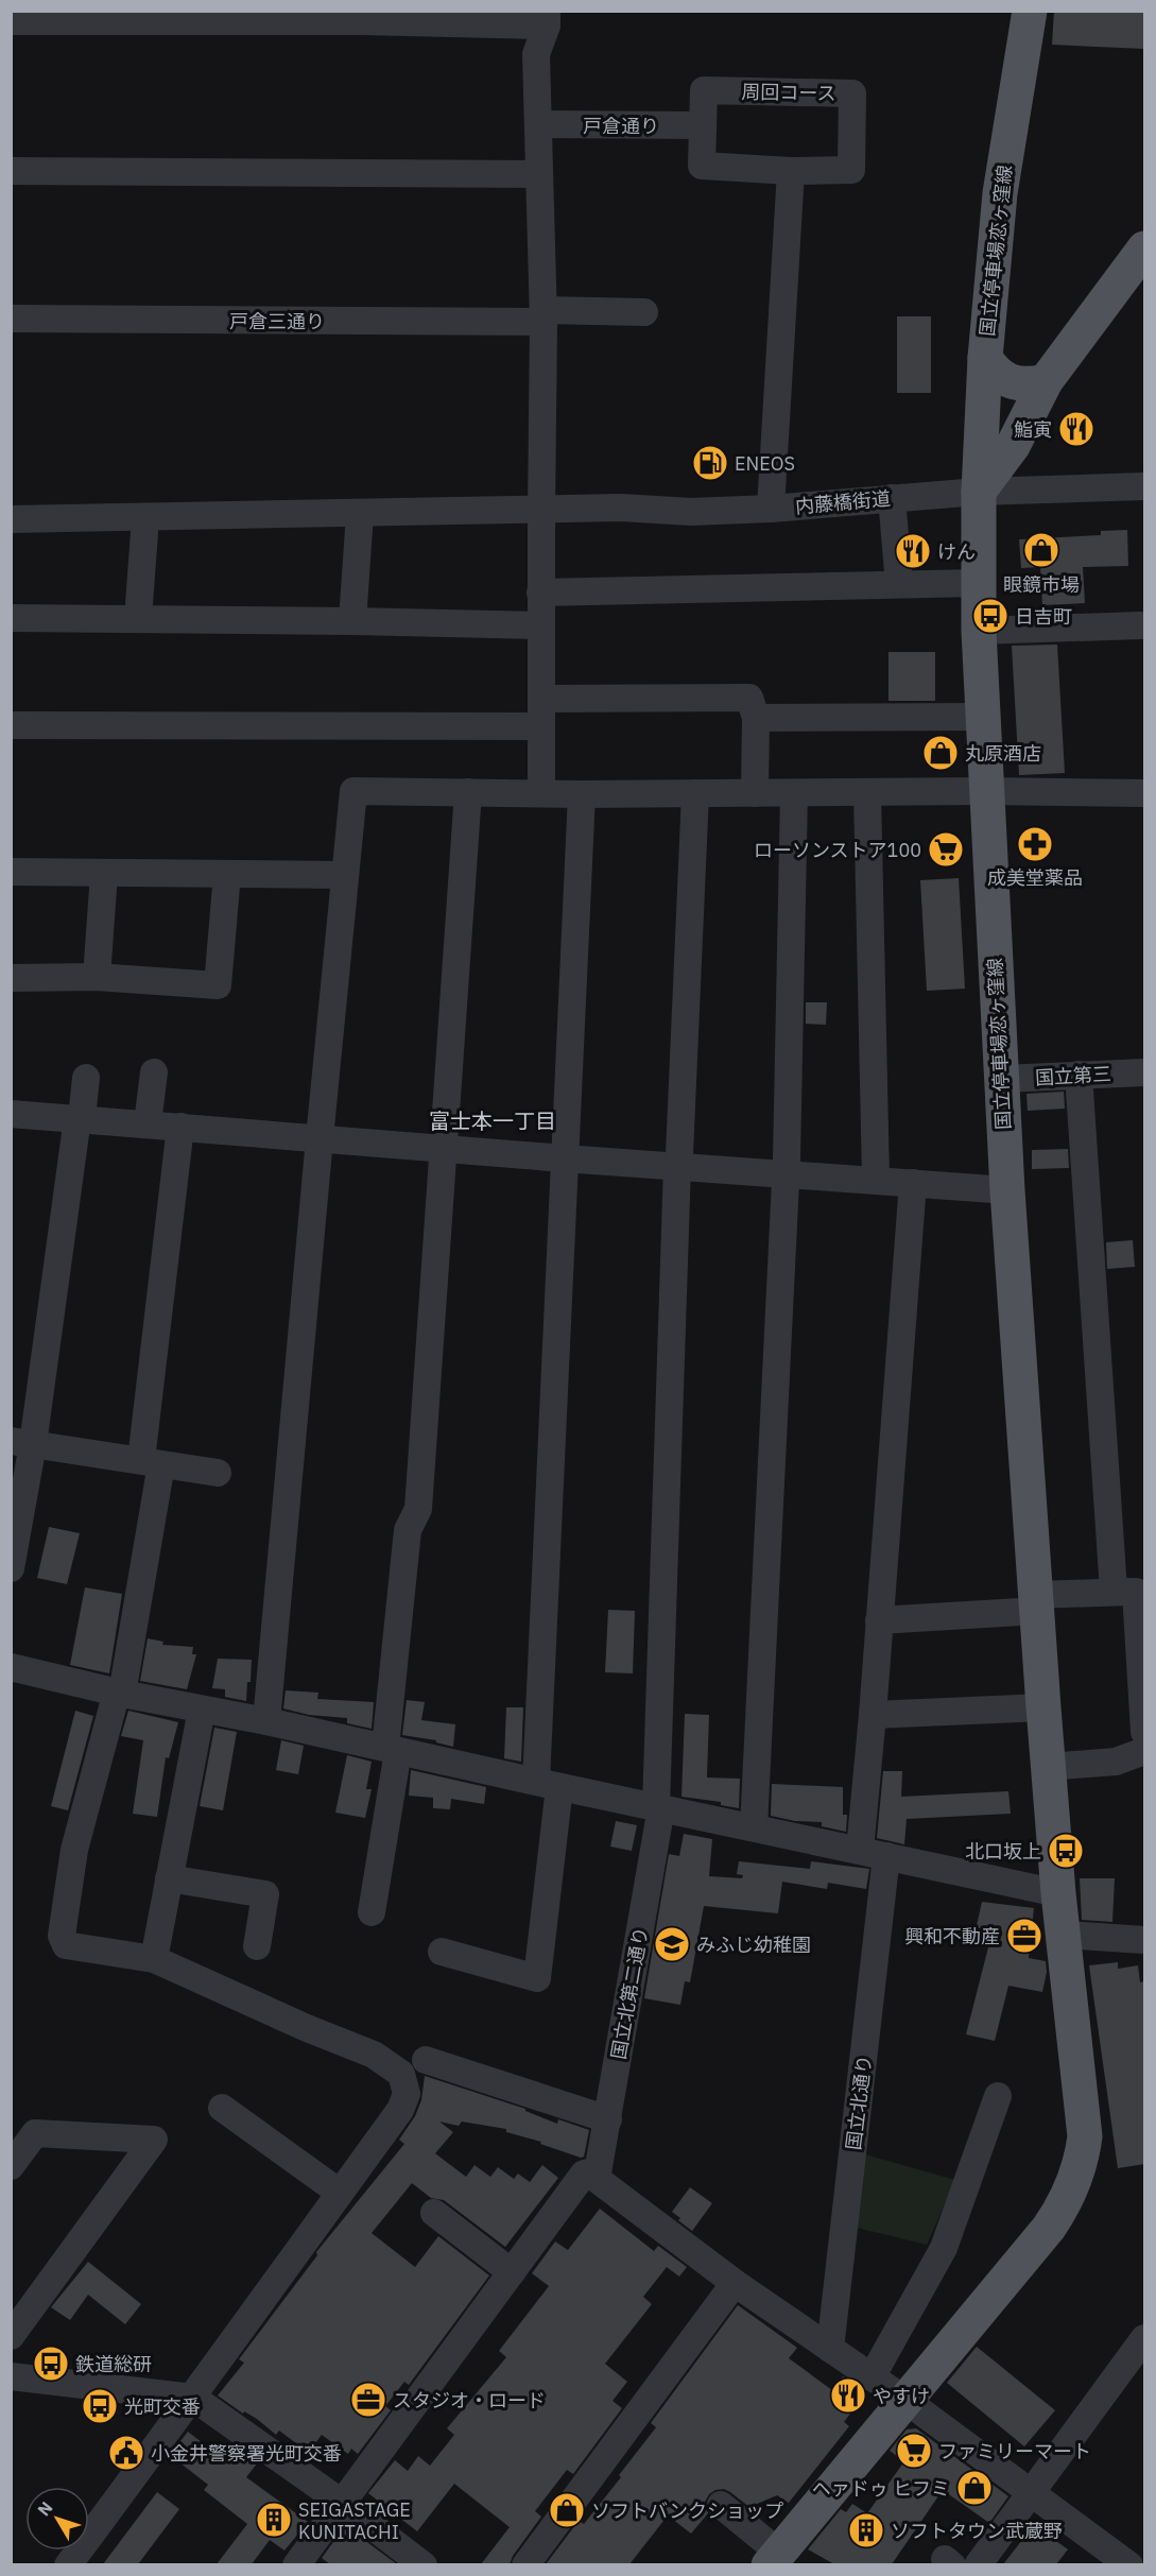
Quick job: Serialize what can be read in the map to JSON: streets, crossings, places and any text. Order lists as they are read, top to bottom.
{
  "streets": {
    "main road": ["国立停車場恋ヶ窪線"],
    "street": [
      "周回コース",
      "戸倉通り",
      "戸倉三通り",
      "内藤橋街道",
      "国立第三",
      "国立北第二通り",
      "国立北通り"
    ]
  },
  "crossings": [
    ["周回コース", "戸倉通り"],
    ["国立停車場恋ヶ窪線", "内藤橋街道"],
    ["国立停車場恋ヶ窪線", "国立第三"]
  ],
  "districts": ["富士本一丁目"],
  "places": {
    "restaurant": ["鮨寅", "けん", "やすけ"],
    "fuel station": ["ENEOS"],
    "shop": [
      "眼鏡市場",
      "丸原酒店",
      "ヘァドゥ ヒフミ",
      "ソフトバンクショップ"
    ],
    "bus stop": [
      "日吉町",
      "北口坂上",
      "鉄道総研",
      "光町交番"
    ],
    "pharmacy": ["成美堂薬品"],
    "supermarket": ["ローソンストア100", "ファミリーマート"],
    "office": ["興和不動産", "スタジオ・ロード"],
    "school or university": ["みふじ幼稚園"],
    "public building": ["小金井警察署光町交番"],
    "building": ["SEIGASTAGE KUNITACHI", "ソフトタウン武蔵野"]
  },
  "north": "top left"
}
